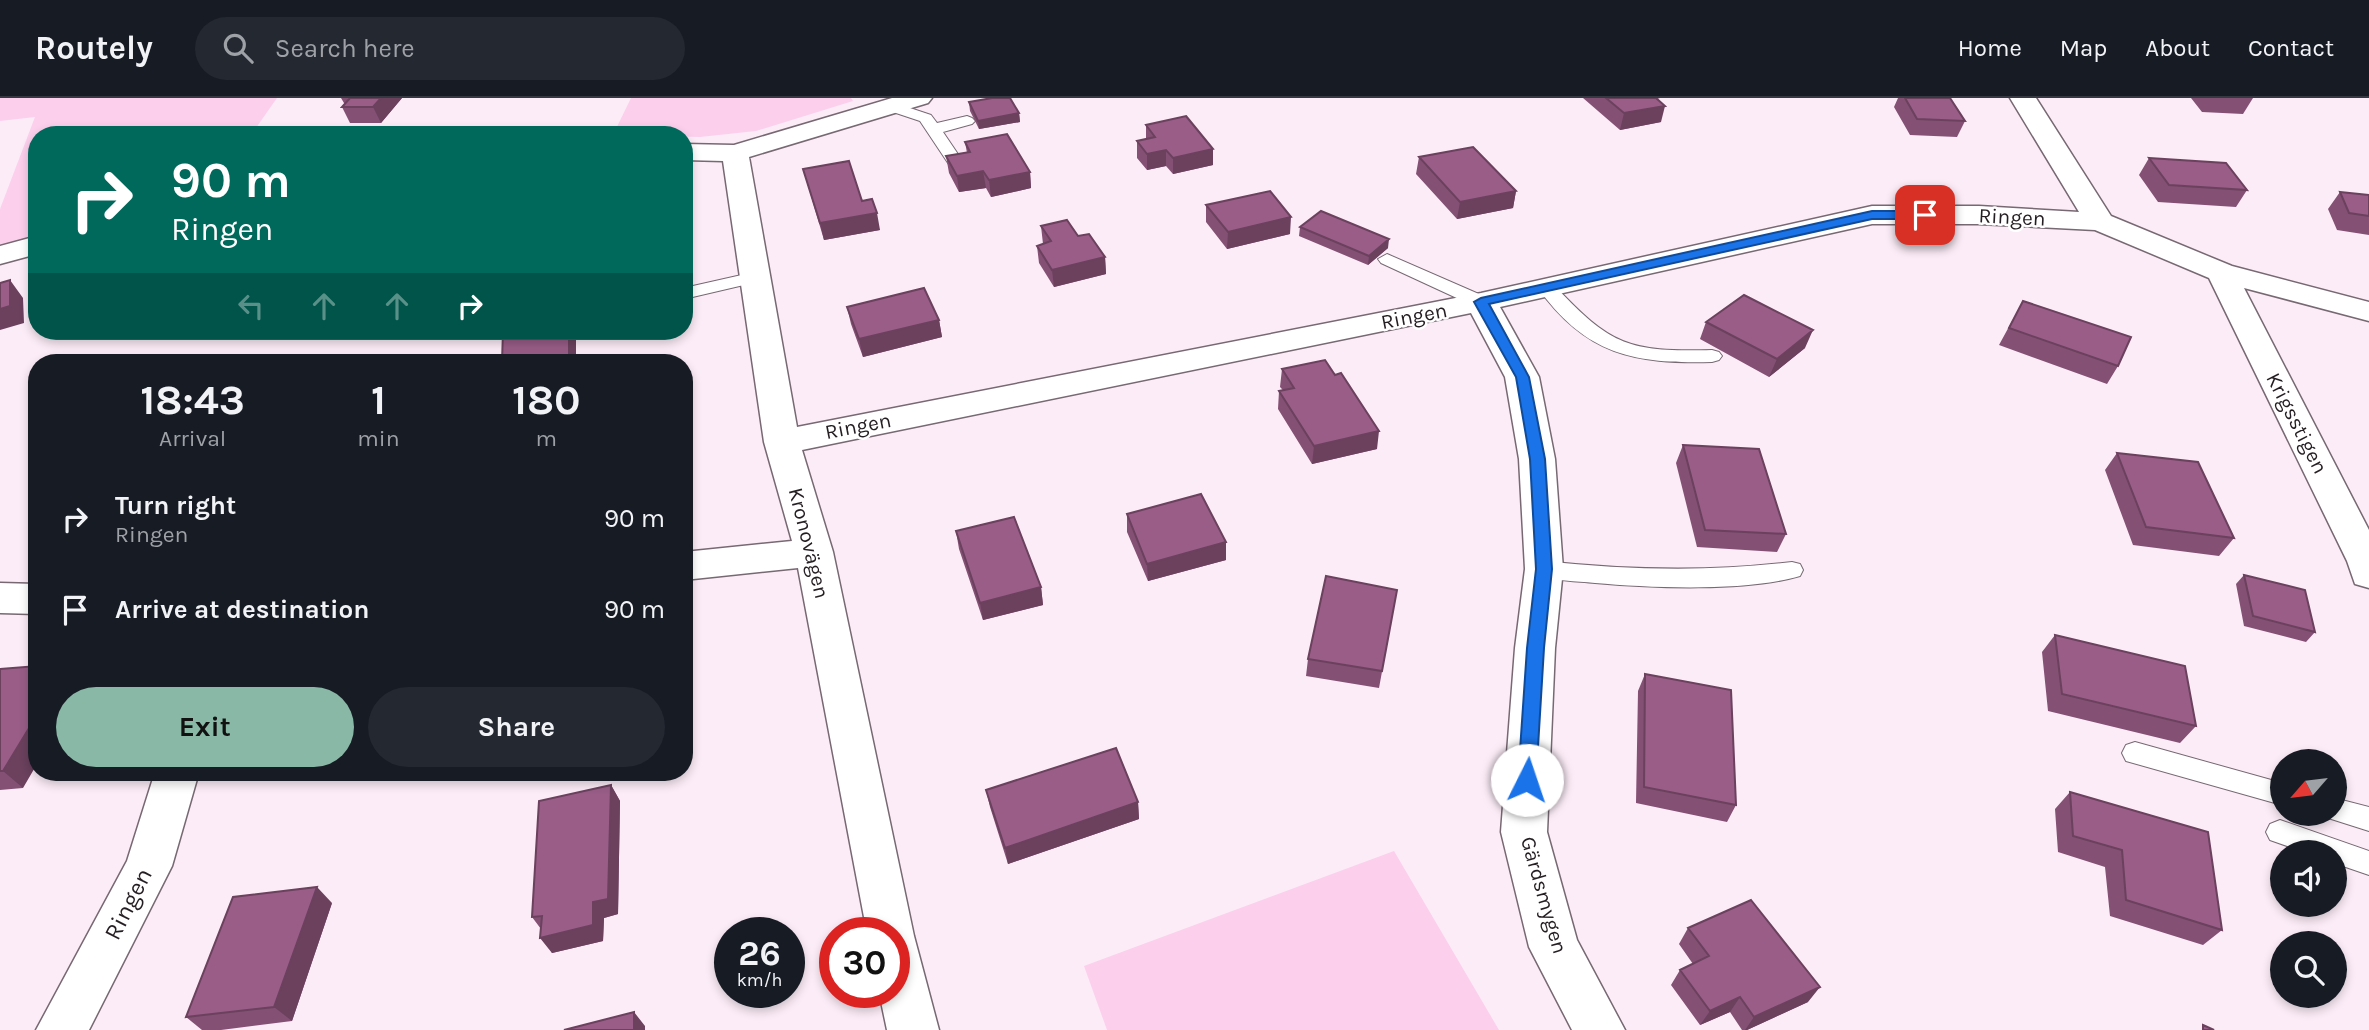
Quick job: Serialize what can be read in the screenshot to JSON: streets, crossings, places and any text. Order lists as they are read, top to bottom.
{
  "streets": {
    "street": [
      "Ringen",
      "Krigsstigen",
      "Kronovägen",
      "Gärdsmygen"
    ]
  },
  "crossings": [
    ["Ringen", "Krigsstigen"],
    ["Ringen", "Kronovägen"],
    ["Ringen", "Gärdsmygen"]
  ],
  "north": "bottom left",
  "page": {
    "header": "Routely",
    "search": "Search here",
    "nav": [
      "Home",
      "Map",
      "About",
      "Contact"
    ],
    "turn": ["90 m", "Ringen"],
    "eta": [
      "18:43",
      "Arrival",
      "1",
      "min",
      "180",
      "m"
    ],
    "list": [
      {
        "name": "Turn right",
        "note": "Ringen",
        "value": "90 m"
      },
      {
        "name": "Arrive at destination",
        "value": "90 m"
      }
    ],
    "buttons": ["Exit", "Share"],
    "speed": "26 km/h",
    "limit": "30"
  }
}
